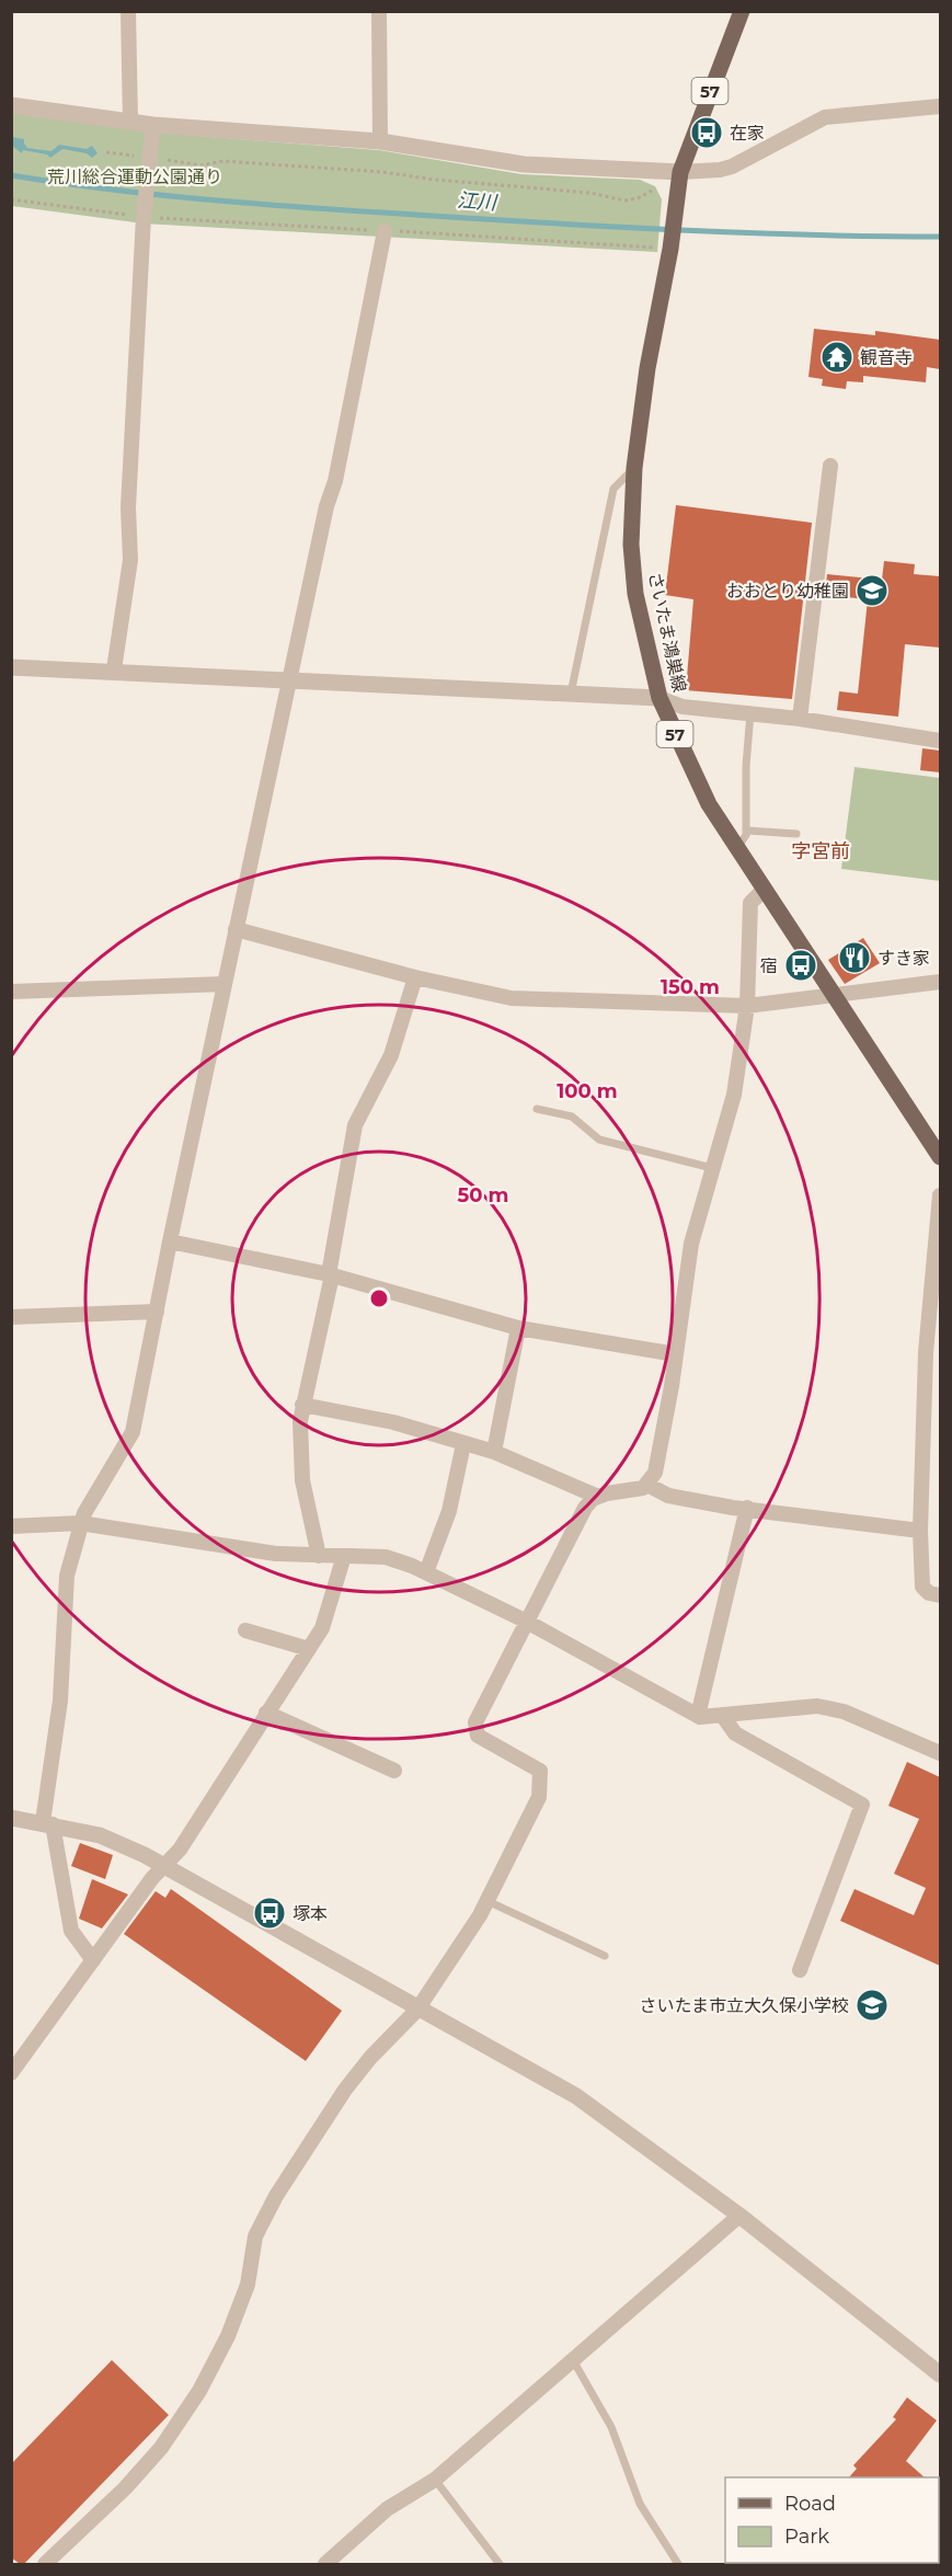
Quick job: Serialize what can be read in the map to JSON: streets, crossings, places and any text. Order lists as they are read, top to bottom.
{
  "streets": {
    "main road": ["57", "さいたま鴻巣線"]
  },
  "districts": ["字宮前"],
  "water": ["江川"],
  "parks": ["荒川総合運動公園通り"],
  "places": {
    "bus stop": ["在家", "宿", "塚本"],
    "temple": ["観音寺"],
    "school or university": ["おおとり幼稚園", "さいたま市立大久保小学校"],
    "restaurant": ["すき家"]
  },
  "legend": ["Road", "Park"],
  "rings": ["150 m", "100 m", "50 m"]
}
